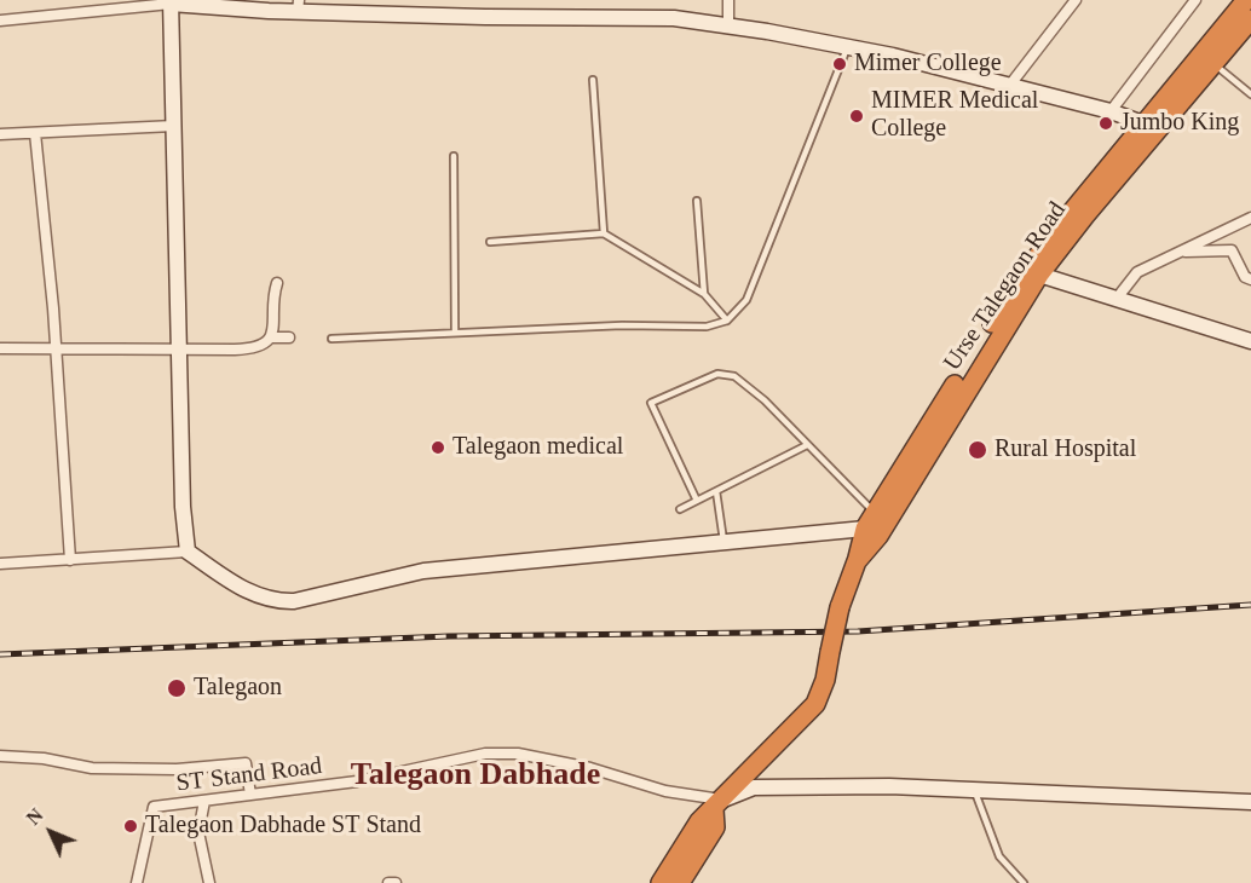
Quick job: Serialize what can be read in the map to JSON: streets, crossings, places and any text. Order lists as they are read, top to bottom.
{
  "streets": {
    "highway": ["Urse Talegaon Road"],
    "street": ["ST Stand Road"]
  },
  "crossings": [
    ["Urse Talegaon Road", "ST Stand Road"]
  ],
  "districts": ["Talegaon Dabhade"],
  "places": [
    "Mimer College",
    "MIMER Medical College",
    "Jumbo King",
    "Talegaon medical",
    "Rural Hospital",
    "Talegaon",
    "Talegaon Dabhade ST Stand"
  ],
  "north": "top left"
}
